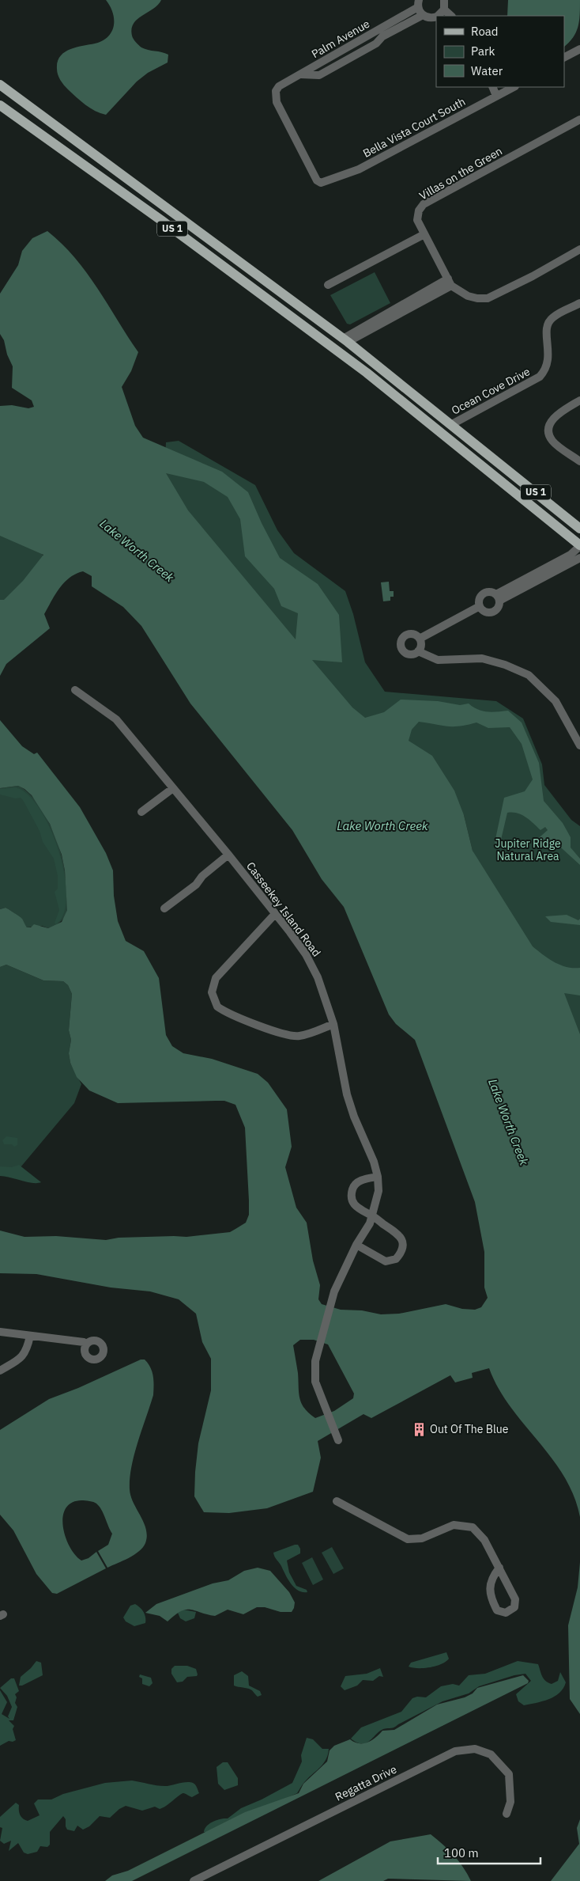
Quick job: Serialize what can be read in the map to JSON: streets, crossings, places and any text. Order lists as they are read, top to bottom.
{
  "streets": {
    "main road": ["US 1"],
    "street": [
      "Palm Avenue",
      "Bella Vista Court South",
      "Villas on the Green",
      "Ocean Cove Drive",
      "Casseekey Island Road",
      "Regatta Drive"
    ]
  },
  "crossings": [
    ["Palm Avenue", "Bella Vista Court South"],
    ["US 1", "Ocean Cove Drive"]
  ],
  "water": ["Lake Worth Creek"],
  "parks": ["Jupiter Ridge Natural Area"],
  "places": {
    "building": ["Out Of The Blue"]
  },
  "legend": ["Road", "Park", "Water"],
  "scale_bar": "100 m"
}
